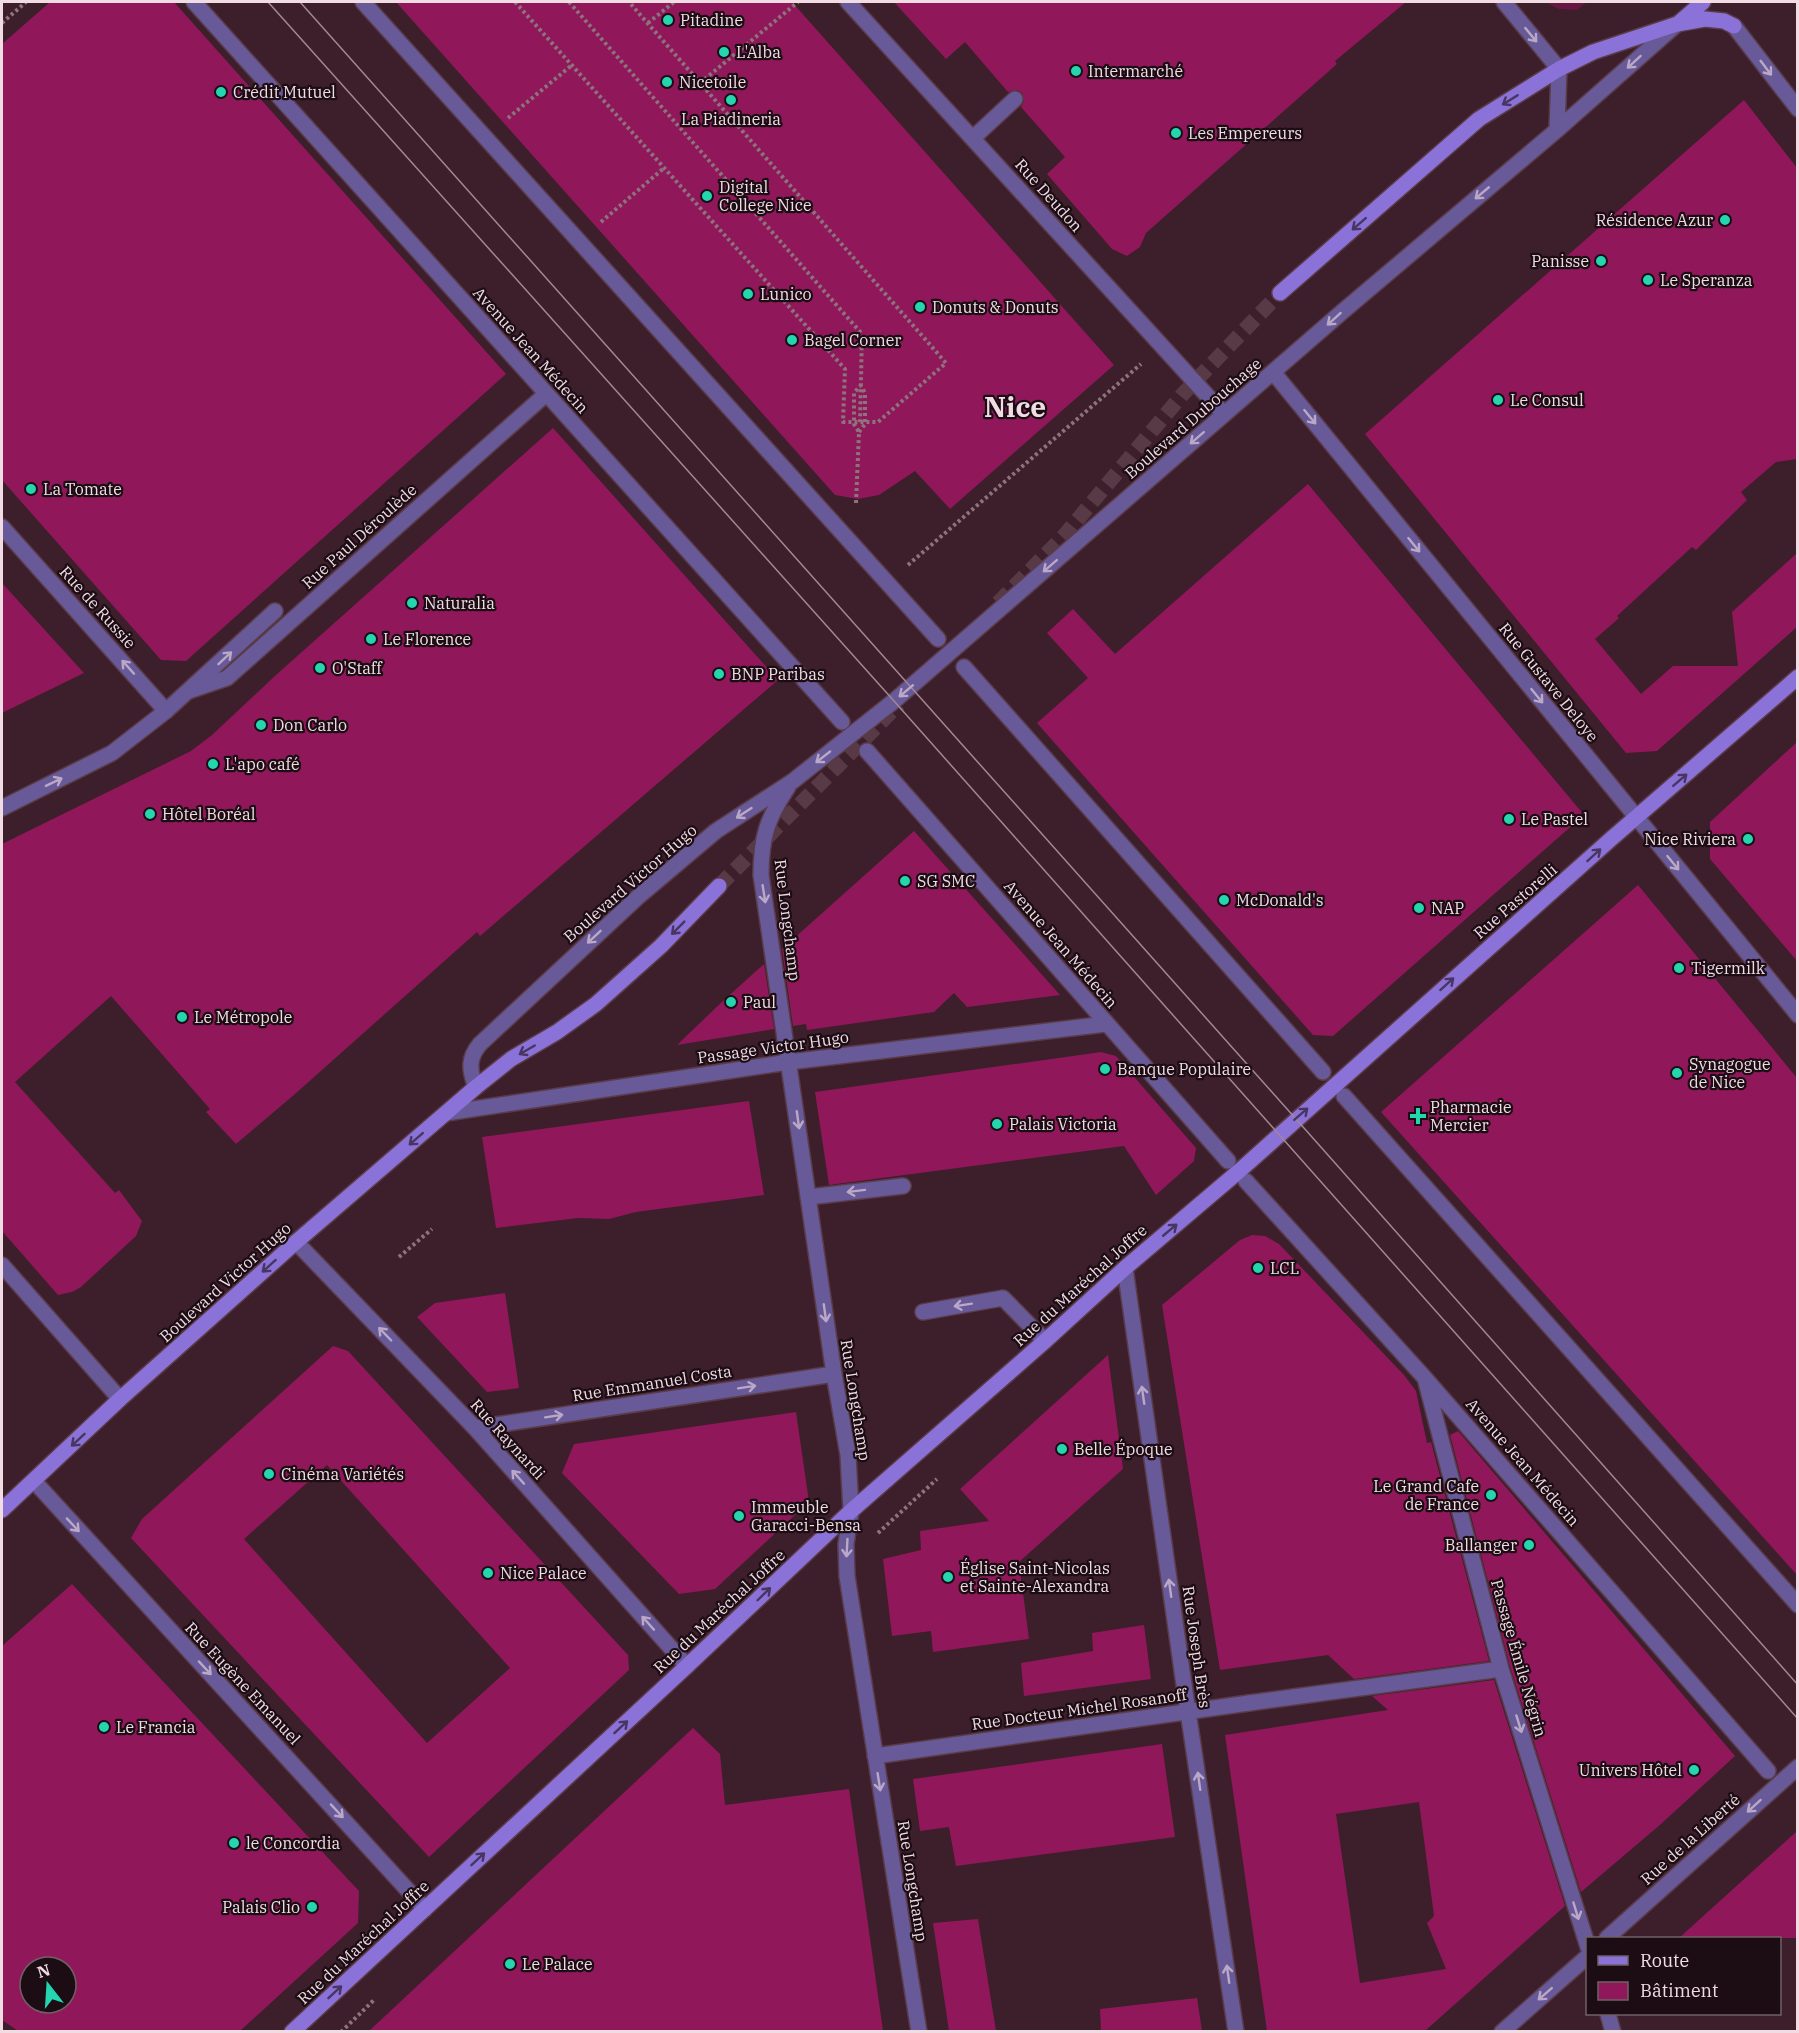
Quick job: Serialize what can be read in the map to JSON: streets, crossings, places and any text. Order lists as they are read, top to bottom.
{
  "streets": {
    "main road": [
      "Boulevard Dubouchage",
      "Boulevard Victor Hugo",
      "Rue Pastorelli",
      "Rue du Maréchal Joffre"
    ],
    "street": [
      "Rue Deudon",
      "Avenue Jean Médecin",
      "Rue Paul Déroulède",
      "Rue de Russie",
      "Rue Gustave Deloye",
      "Rue Longchamp",
      "Passage Victor Hugo",
      "Rue Emmanuel Costa",
      "Rue Raynardi",
      "Rue Joseph Brès",
      "Passage Émile Négrin",
      "Rue Eugène Emanuel",
      "Rue Docteur Michel Rosanoff",
      "Rue de la Liberté"
    ]
  },
  "crossings": [
    ["Rue Deudon", "Boulevard Dubouchage"],
    ["Avenue Jean Médecin", "Rue Paul Déroulède"],
    ["Avenue Jean Médecin", "Passage Victor Hugo"],
    ["Avenue Jean Médecin", "Passage Émile Négrin"],
    ["Boulevard Dubouchage", "Rue Gustave Deloye"],
    ["Boulevard Dubouchage", "Boulevard Victor Hugo"],
    ["Rue Paul Déroulède", "Rue de Russie"],
    ["Rue Gustave Deloye", "Rue Pastorelli"],
    ["Boulevard Victor Hugo", "Rue Longchamp"],
    ["Boulevard Victor Hugo", "Passage Victor Hugo"],
    ["Boulevard Victor Hugo", "Rue Raynardi"],
    ["Boulevard Victor Hugo", "Rue Eugène Emanuel"],
    ["Rue Pastorelli", "Rue du Maréchal Joffre"],
    ["Rue Longchamp", "Passage Victor Hugo"],
    ["Rue Longchamp", "Rue du Maréchal Joffre"],
    ["Rue Longchamp", "Rue Emmanuel Costa"],
    ["Rue Longchamp", "Rue Docteur Michel Rosanoff"],
    ["Rue du Maréchal Joffre", "Rue Raynardi"],
    ["Rue du Maréchal Joffre", "Rue Joseph Brès"],
    ["Rue du Maréchal Joffre", "Rue Eugène Emanuel"],
    ["Rue Emmanuel Costa", "Rue Raynardi"],
    ["Rue Joseph Brès", "Rue Docteur Michel Rosanoff"],
    ["Passage Émile Négrin", "Rue Docteur Michel Rosanoff"]
  ],
  "one_way": [
    "Boulevard Dubouchage",
    "Rue de Russie",
    "Rue Gustave Deloye",
    "Boulevard Victor Hugo",
    "Rue Pastorelli",
    "Rue Longchamp",
    "Rue du Maréchal Joffre",
    "Rue Emmanuel Costa",
    "Rue Raynardi",
    "Rue Joseph Brès",
    "Passage Émile Négrin",
    "Rue Eugène Emanuel",
    "Rue de la Liberté"
  ],
  "districts": ["Nice"],
  "places": {
    "other": [
      "Pitadine",
      "L'Alba",
      "Intermarché",
      "Nicetoile",
      "Crédit Mutuel",
      "La Piadineria",
      "Les Empereurs",
      "Digital College Nice",
      "Résidence Azur",
      "Panisse",
      "Le Speranza",
      "Lunico",
      "Donuts & Donuts",
      "Bagel Corner",
      "Le Consul",
      "La Tomate",
      "Naturalia",
      "Le Florence",
      "O'Staff",
      "BNP Paribas",
      "Don Carlo",
      "L'apo café",
      "Hôtel Boréal",
      "Le Pastel",
      "Nice Riviera",
      "SG SMC",
      "McDonald's",
      "NAP",
      "Tigermilk",
      "Paul",
      "Le Métropole",
      "Banque Populaire",
      "Synagogue de Nice",
      "Palais Victoria",
      "LCL",
      "Belle Époque",
      "Cinéma Variétés",
      "Le Grand Cafe de France",
      "Immeuble Garacci-Bensa",
      "Ballanger",
      "Nice Palace",
      "Église Saint-Nicolas et Sainte-Alexandra",
      "Le Francia",
      "Univers Hôtel",
      "le Concordia",
      "Palais Clio",
      "Le Palace"
    ],
    "health": ["Pharmacie Mercier"]
  },
  "legend": ["Route", "Bâtiment"],
  "north": "top"
}
